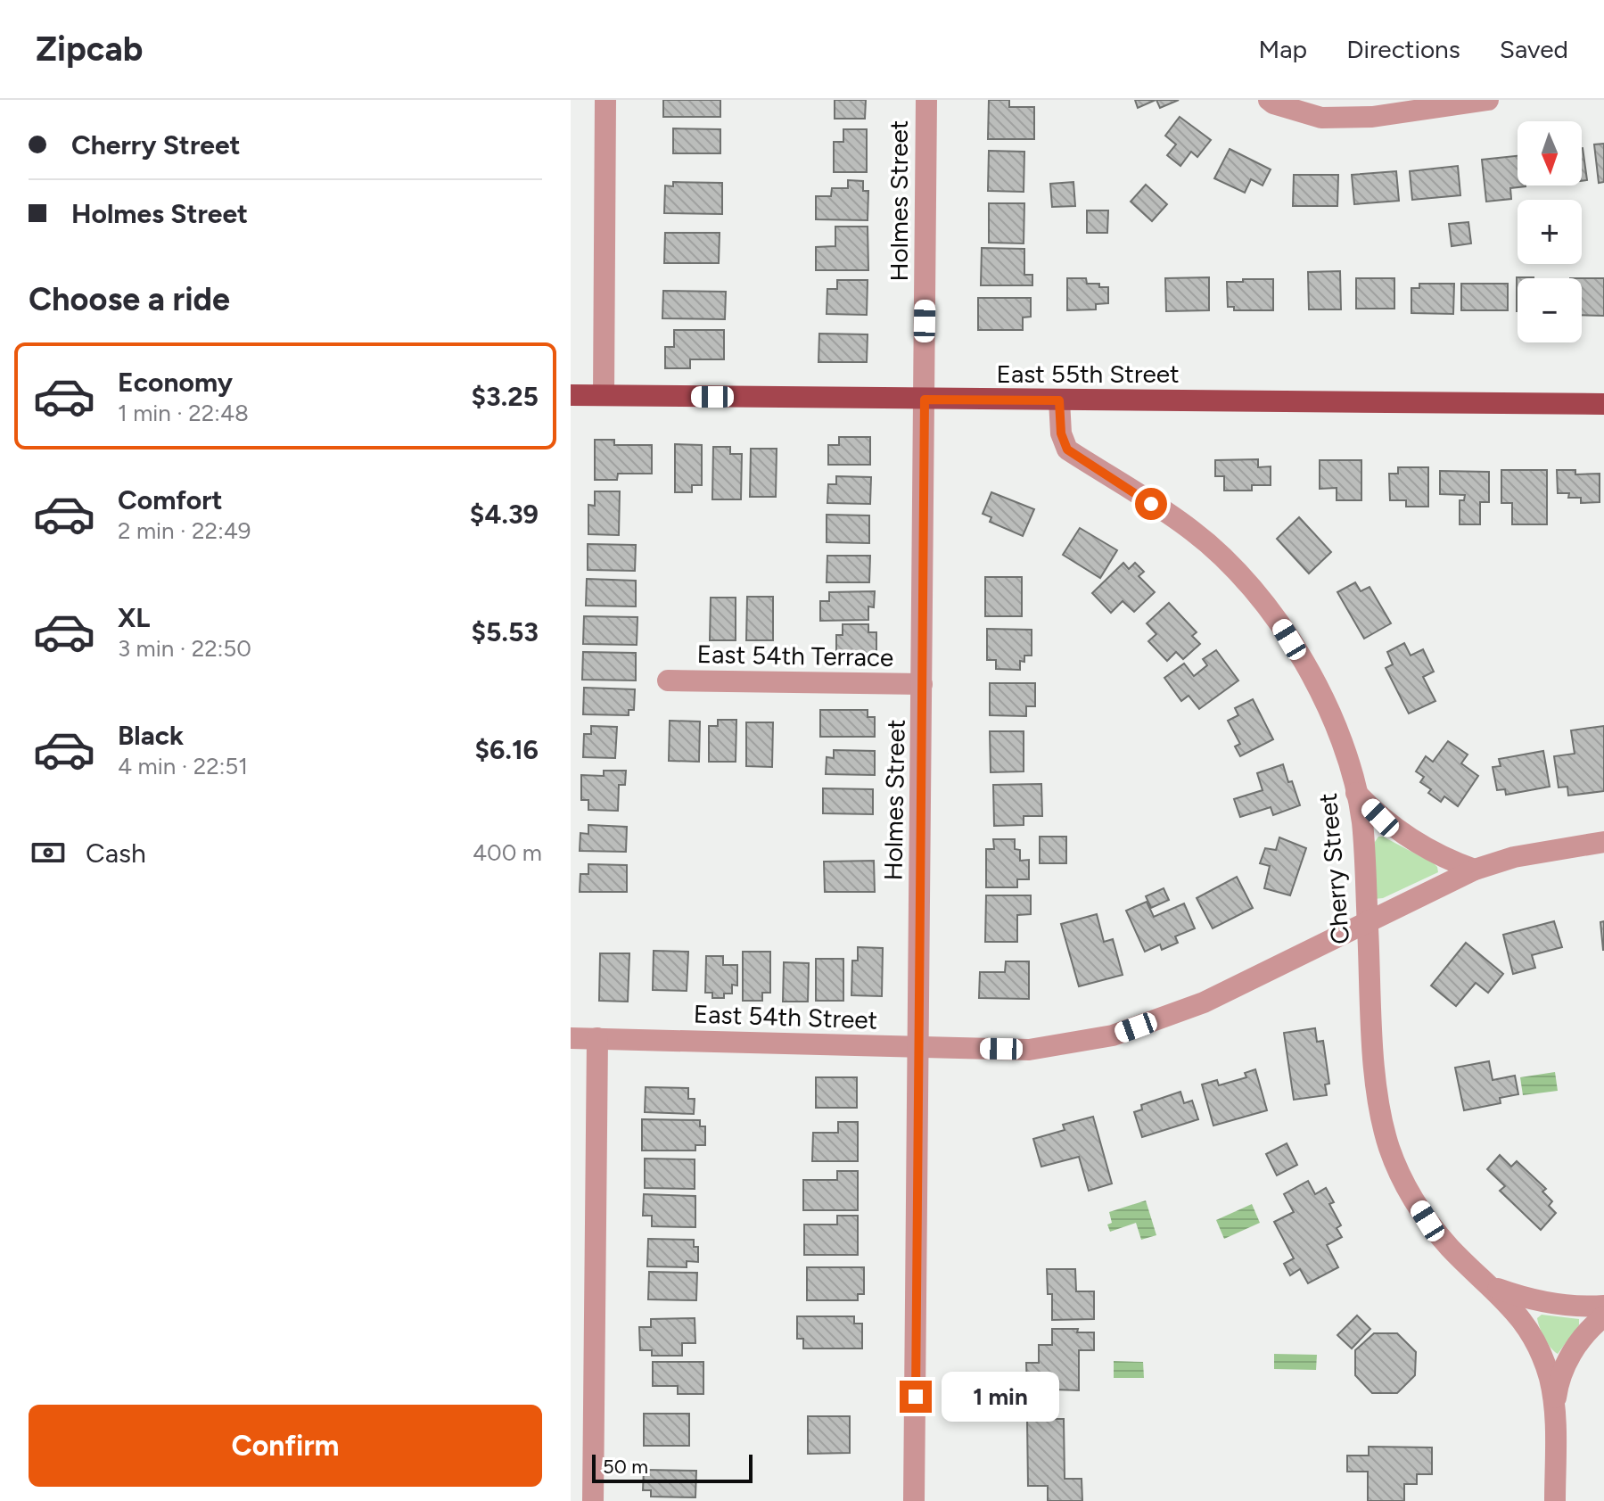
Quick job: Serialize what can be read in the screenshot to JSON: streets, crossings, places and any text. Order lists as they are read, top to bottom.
{
  "streets": {
    "main road": ["East 55th Street"],
    "street": [
      "Holmes Street",
      "East 54th Terrace",
      "Cherry Street",
      "East 54th Street"
    ]
  },
  "crossings": [
    ["Holmes Street", "East 55th Street"],
    ["Holmes Street", "East 54th Terrace"],
    ["Holmes Street", "East 54th Street"],
    ["East 55th Street", "Cherry Street"],
    ["Cherry Street", "East 54th Street"]
  ],
  "scale_bar": "50 m",
  "north": "bottom",
  "page": {
    "header": "Zipcab",
    "nav": ["Map", "Directions", "Saved"],
    "banner": ["Cherry Street", "Holmes Street"],
    "map_buttons": ["+", "−"],
    "heading": "Choose a ride",
    "list": [
      {
        "name": "Economy",
        "note": "1 min · 22:48",
        "value": "$3.25"
      },
      {
        "name": "Comfort",
        "note": "2 min · 22:49",
        "value": "$4.39"
      },
      {
        "name": "XL",
        "note": "3 min · 22:50",
        "value": "$5.53"
      },
      {
        "name": "Black",
        "note": "4 min · 22:51",
        "value": "$6.16"
      }
    ],
    "pay": ["Cash", "400 m"],
    "bubble": "1 min",
    "buttons": "Confirm",
    "scale": "50 m"
  }
}
